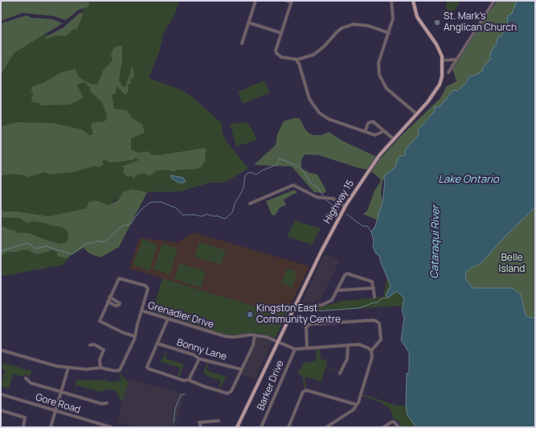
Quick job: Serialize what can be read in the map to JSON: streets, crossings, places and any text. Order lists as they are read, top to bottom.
{
  "streets": {
    "main road": ["Highway 15"],
    "street": [
      "Grenadier Drive",
      "Bonny Lane",
      "Barker Drive",
      "Gore Road"
    ]
  },
  "crossings": [
    ["Highway 15", "Grenadier Drive"],
    ["Grenadier Drive", "Barker Drive"]
  ],
  "water": ["Lake Ontario", "Cataraqui River"],
  "parks": ["Belle Island"],
  "places": ["St. Mark's Anglican Church", "Kingston East Community Centre"]
}
